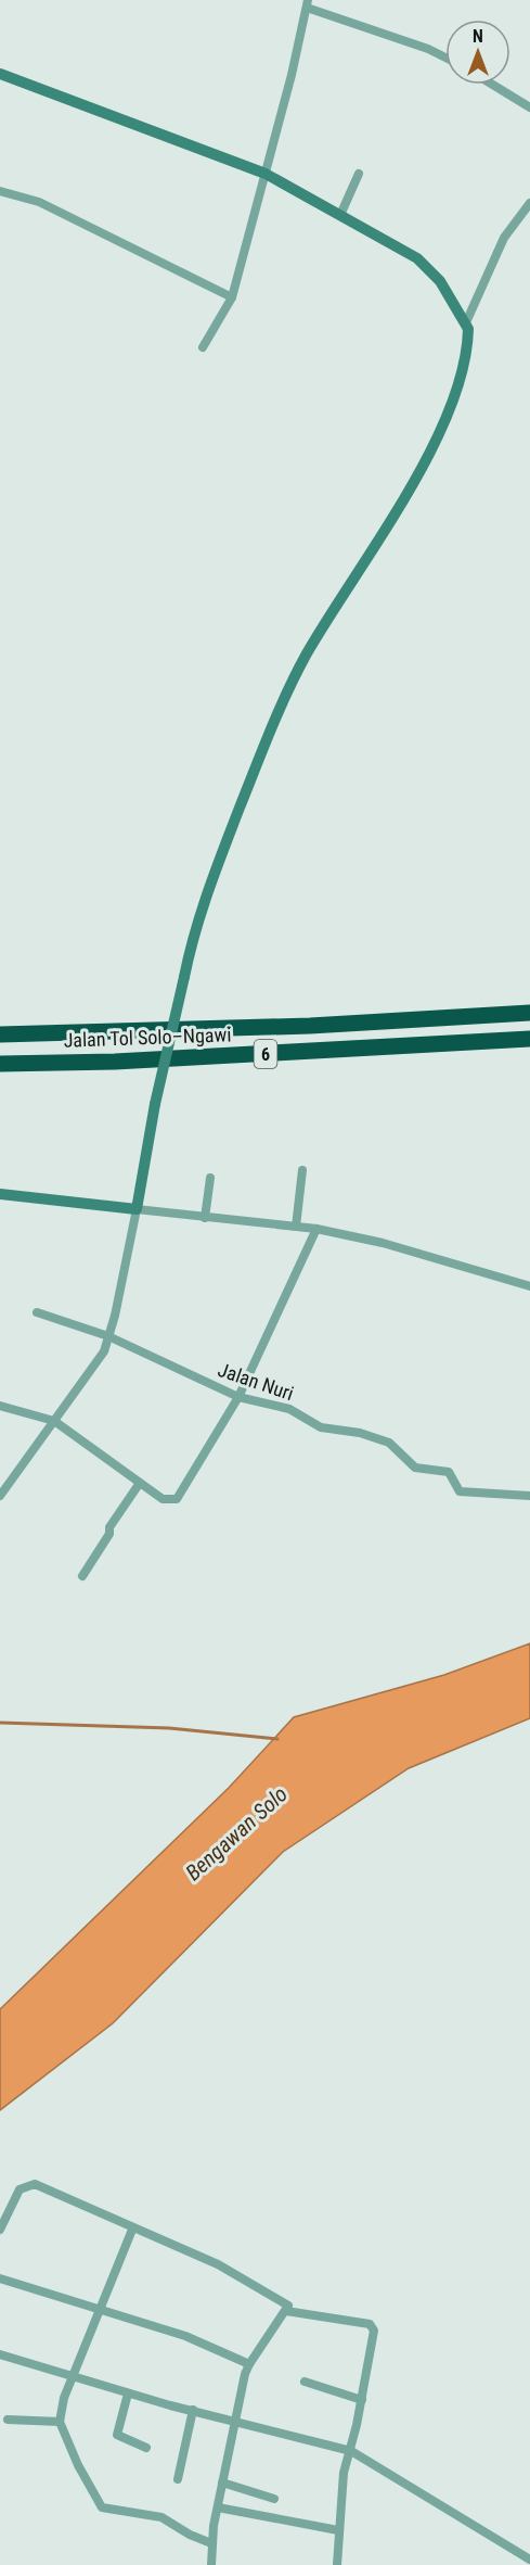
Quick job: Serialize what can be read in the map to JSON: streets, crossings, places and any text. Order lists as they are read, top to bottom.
{
  "streets": {
    "highway": ["Jalan Tol Solo–Ngawi", "6"],
    "street": ["Jalan Nuri"]
  },
  "water": ["Bengawan Solo"],
  "north": "top"
}
